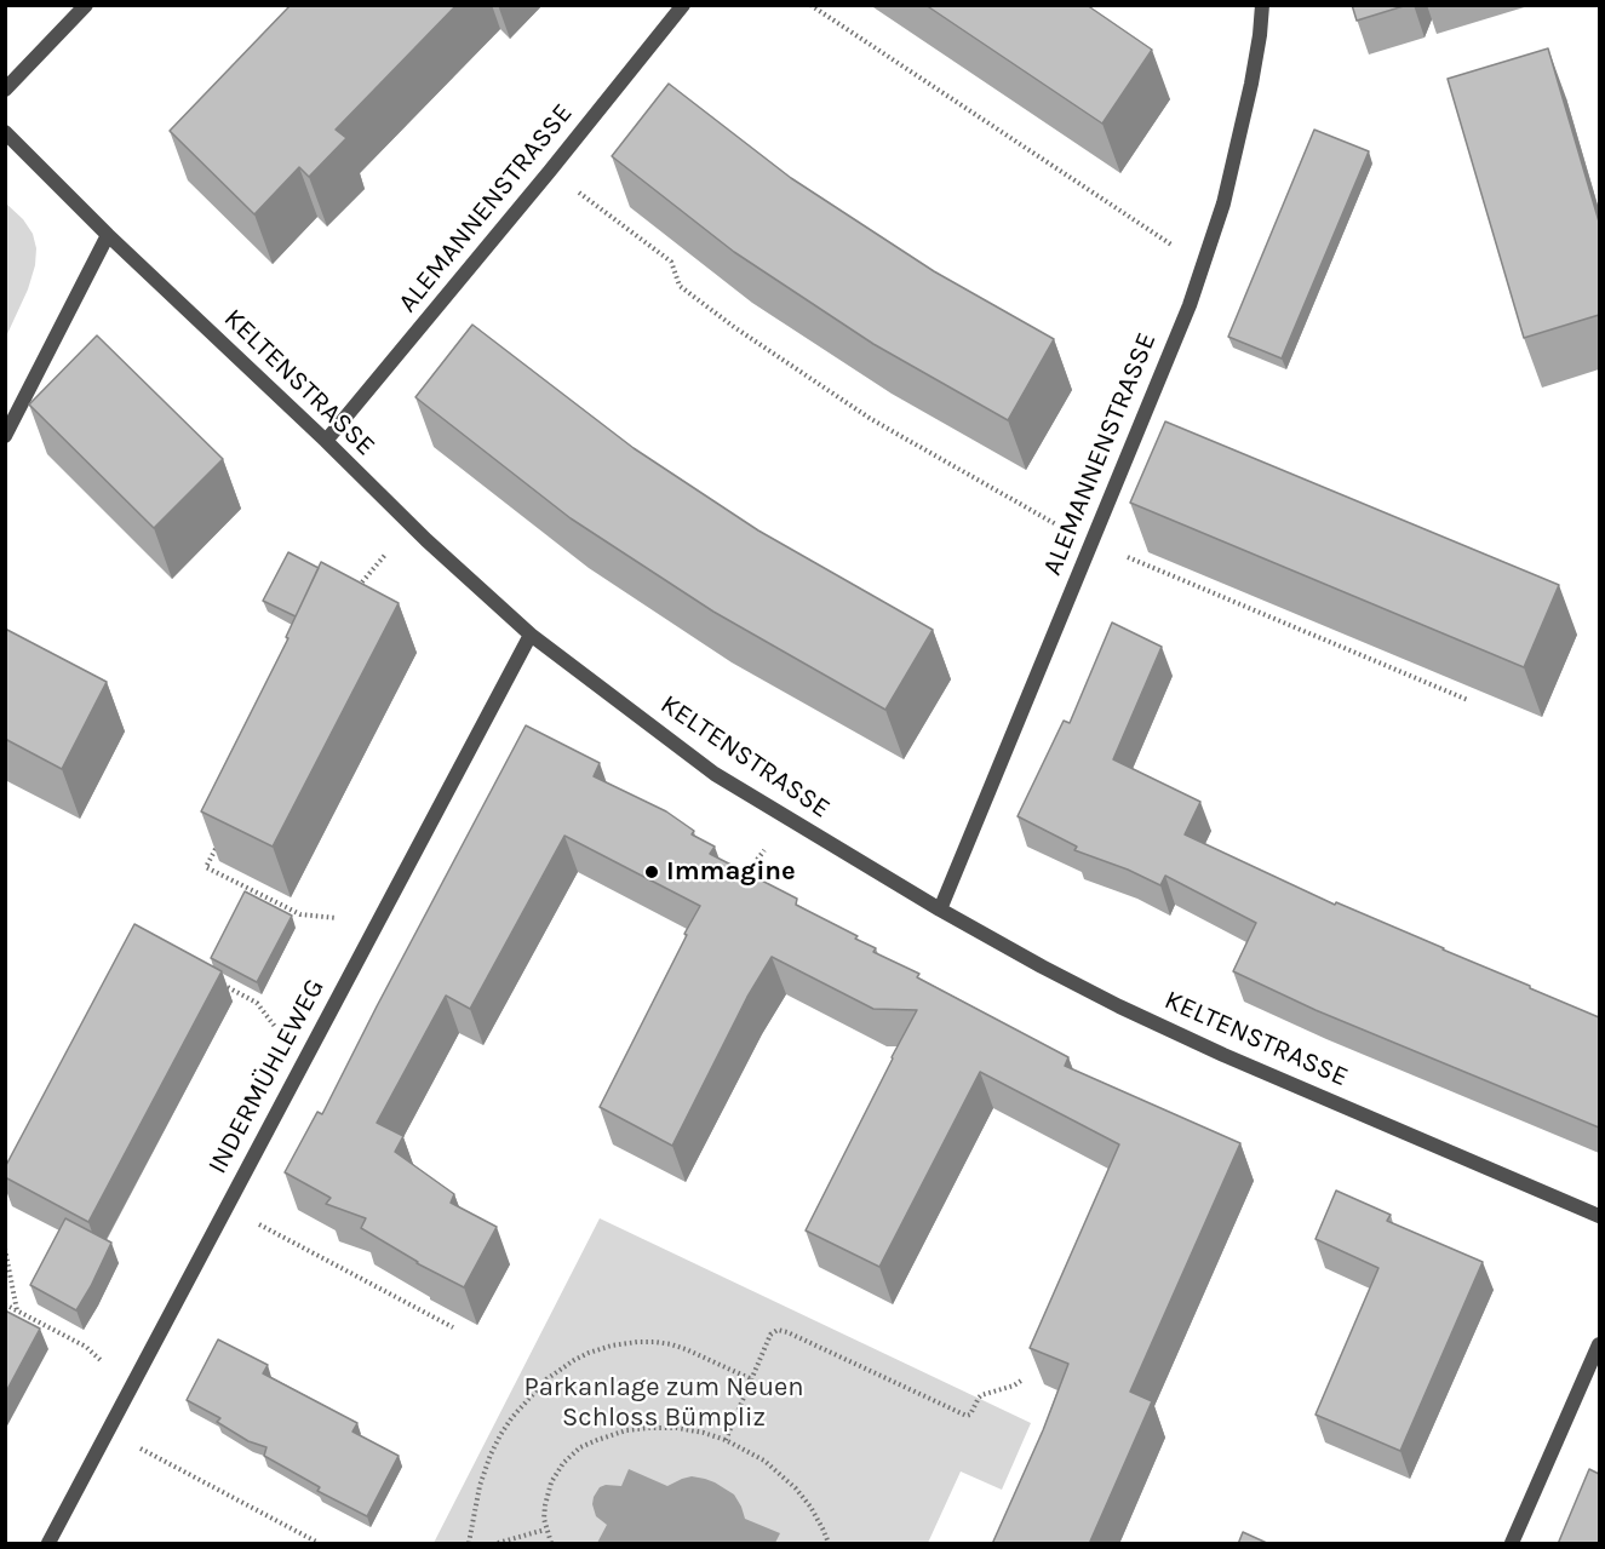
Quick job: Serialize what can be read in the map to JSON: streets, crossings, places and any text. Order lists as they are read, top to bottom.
{
  "streets": {
    "street": ["ALEMANNENSTRASSE", "KELTENSTRASSE", "INDERMÜHLEWEG"]
  },
  "crossings": [
    ["ALEMANNENSTRASSE", "KELTENSTRASSE"],
    ["KELTENSTRASSE", "INDERMÜHLEWEG"]
  ],
  "parks": ["Parkanlage zum Neuen Schloss Bümpliz"],
  "places": ["Immagine"]
}
